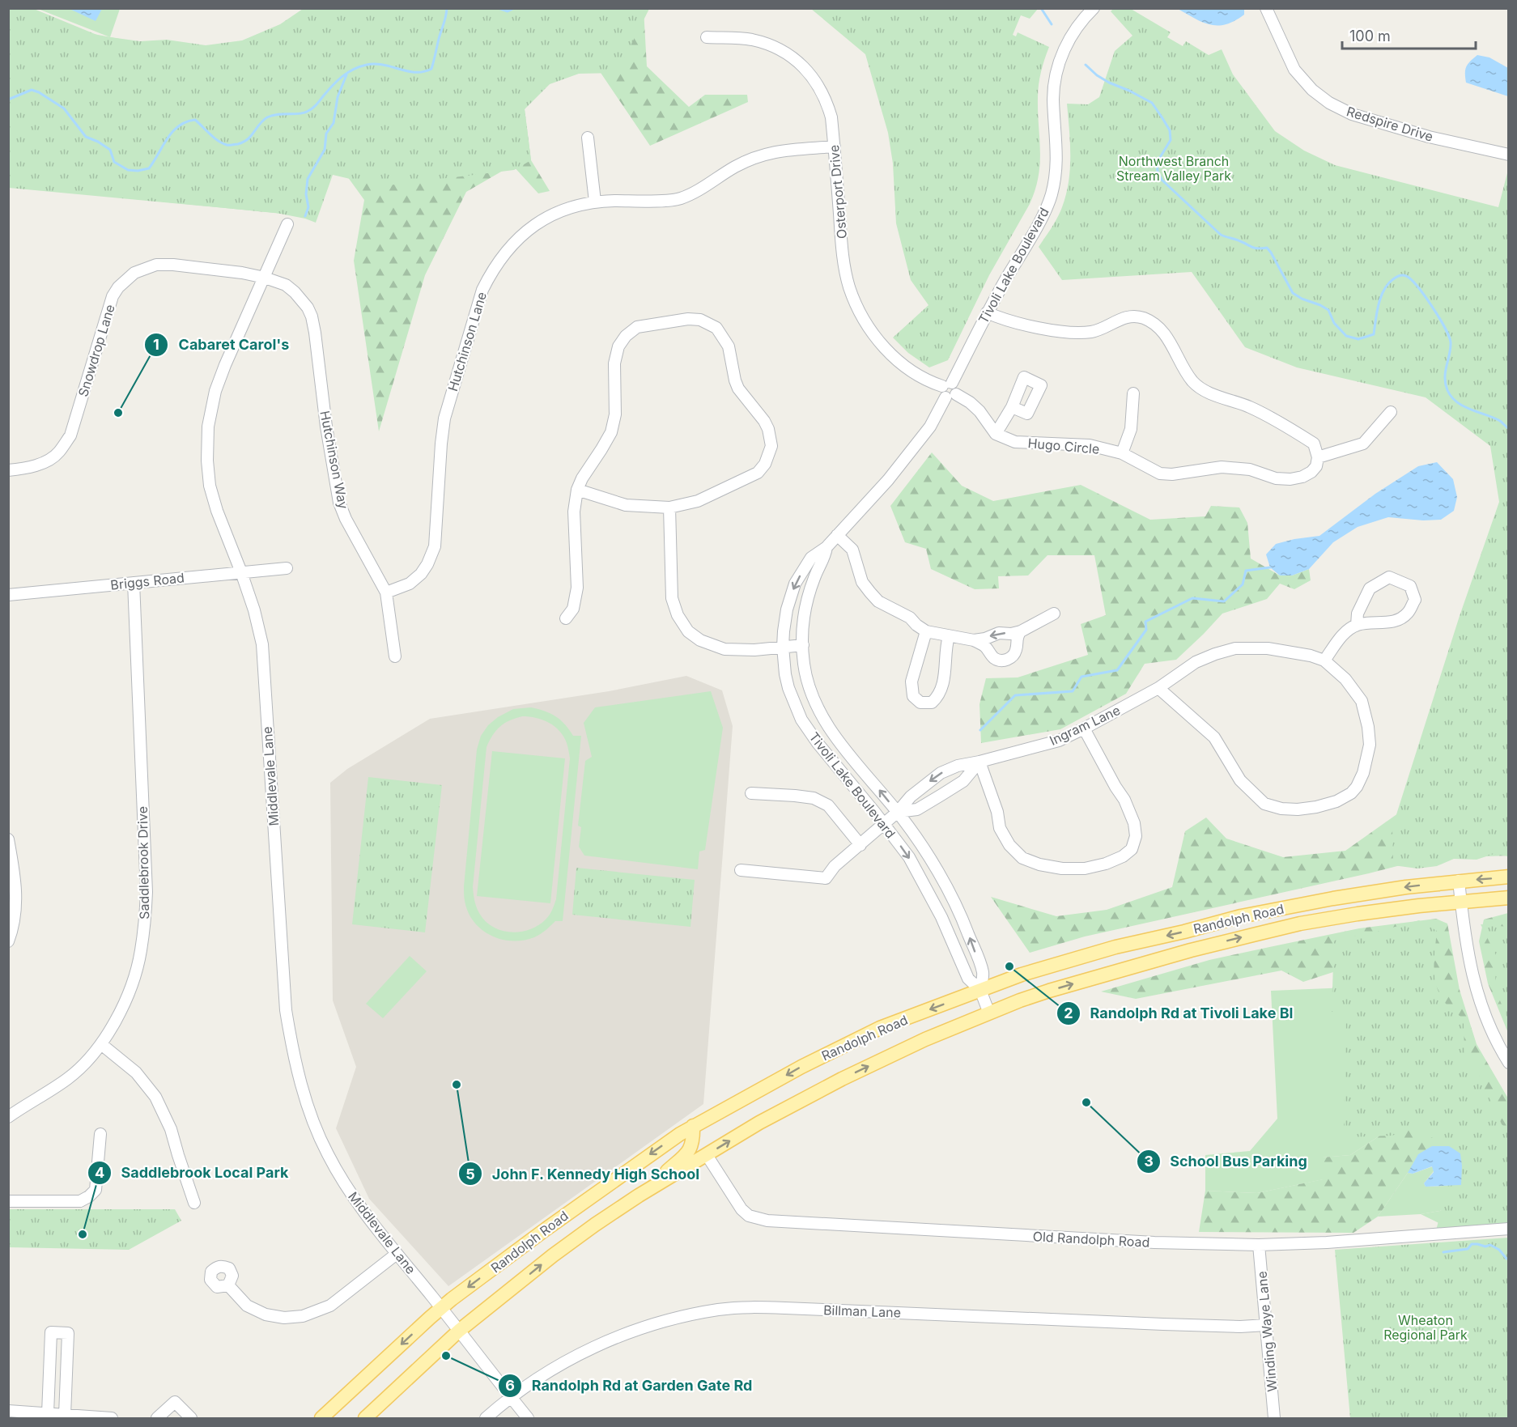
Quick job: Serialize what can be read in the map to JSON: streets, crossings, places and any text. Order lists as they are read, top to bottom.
{
  "streets": {
    "main road": ["Randolph Road"],
    "street": [
      "Redspire Drive",
      "Osterport Drive",
      "Tivoli Lake Boulevard",
      "Hutchinson Lane",
      "Snowdrop Lane",
      "Hugo Circle",
      "Hutchinson Way",
      "Briggs Road",
      "Ingram Lane",
      "Middlevale Lane",
      "Saddlebrook Drive",
      "Old Randolph Road",
      "Billman Lane",
      "Winding Waye Lane"
    ]
  },
  "crossings": [
    ["Osterport Drive", "Tivoli Lake Boulevard"],
    ["Osterport Drive", "Hutchinson Lane"],
    ["Tivoli Lake Boulevard", "Ingram Lane"],
    ["Tivoli Lake Boulevard", "Randolph Road"],
    ["Hutchinson Lane", "Hutchinson Way"],
    ["Snowdrop Lane", "Hutchinson Way"],
    ["Snowdrop Lane", "Middlevale Lane"],
    ["Hutchinson Way", "Middlevale Lane"],
    ["Briggs Road", "Middlevale Lane"],
    ["Briggs Road", "Saddlebrook Drive"],
    ["Middlevale Lane", "Randolph Road"],
    ["Middlevale Lane", "Billman Lane"],
    ["Randolph Road", "Old Randolph Road"],
    ["Old Randolph Road", "Winding Waye Lane"],
    ["Billman Lane", "Winding Waye Lane"]
  ],
  "parks": ["Northwest Branch Stream Valley Park", "Wheaton Regional Park"],
  "places": [
    "Cabaret Carol's",
    "Randolph Rd at Tivoli Lake Bl",
    "John F. Kennedy High School",
    "School Bus Parking",
    "Saddlebrook Local Park",
    "Randolph Rd at Garden Gate Rd"
  ],
  "scale_bar": "100 m"
}
